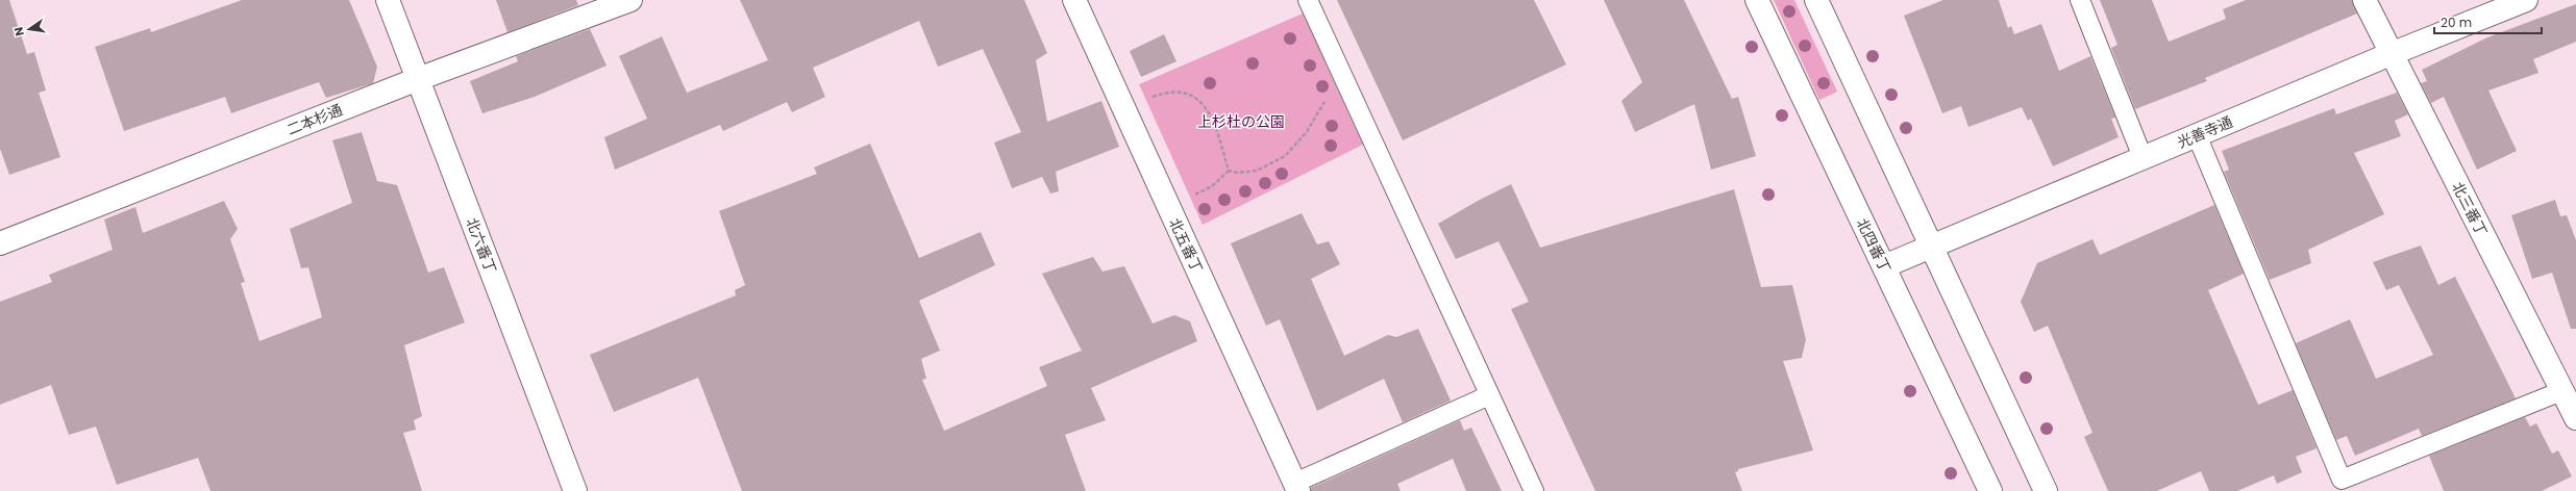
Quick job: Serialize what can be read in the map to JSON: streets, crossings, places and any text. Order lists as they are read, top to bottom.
{
  "streets": {
    "street": [
      "二本杉通",
      "光善寺通",
      "北三番丁",
      "北六番丁",
      "北五番丁",
      "北四番丁"
    ]
  },
  "crossings": [
    ["二本杉通", "北六番丁"],
    ["光善寺通", "北三番丁"],
    ["光善寺通", "北四番丁"]
  ],
  "parks": ["上杉杜の公園"],
  "scale_bar": "20 m",
  "north": "left"
}
